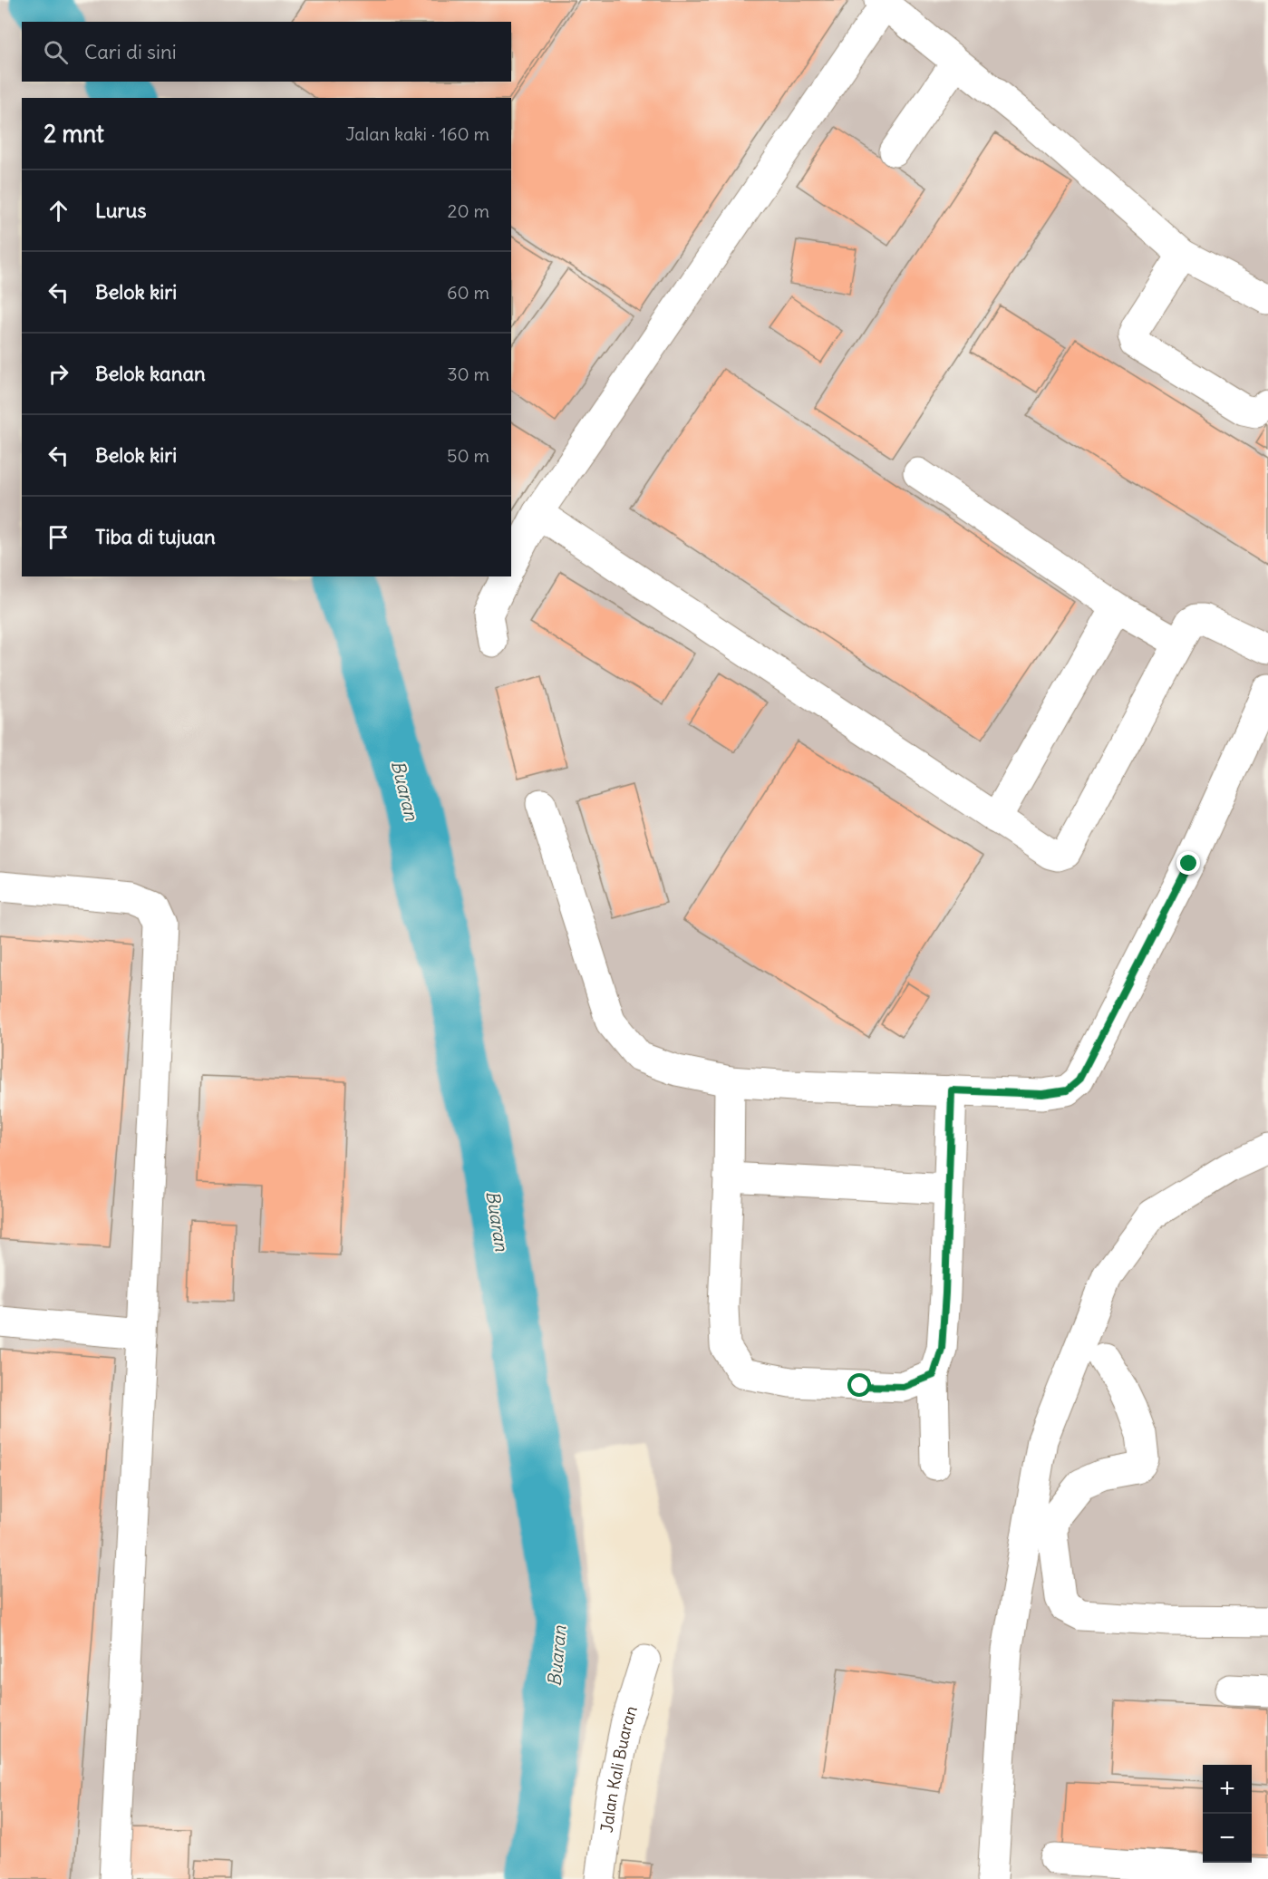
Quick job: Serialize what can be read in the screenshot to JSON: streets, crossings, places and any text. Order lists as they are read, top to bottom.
{
  "streets": {
    "street": ["Jalan Kali Buaran"]
  },
  "water": ["Buaran"],
  "page": {
    "search": "Cari di sini",
    "heading": ["2 mnt", "Jalan kaki · 160 m"],
    "list": [
      ["Lurus", "20 m"],
      ["Belok kiri", "60 m"],
      ["Belok kanan", "30 m"],
      ["Belok kiri", "50 m"],
      "Tiba di tujuan"
    ],
    "map_buttons": ["+", "−"]
  }
}
